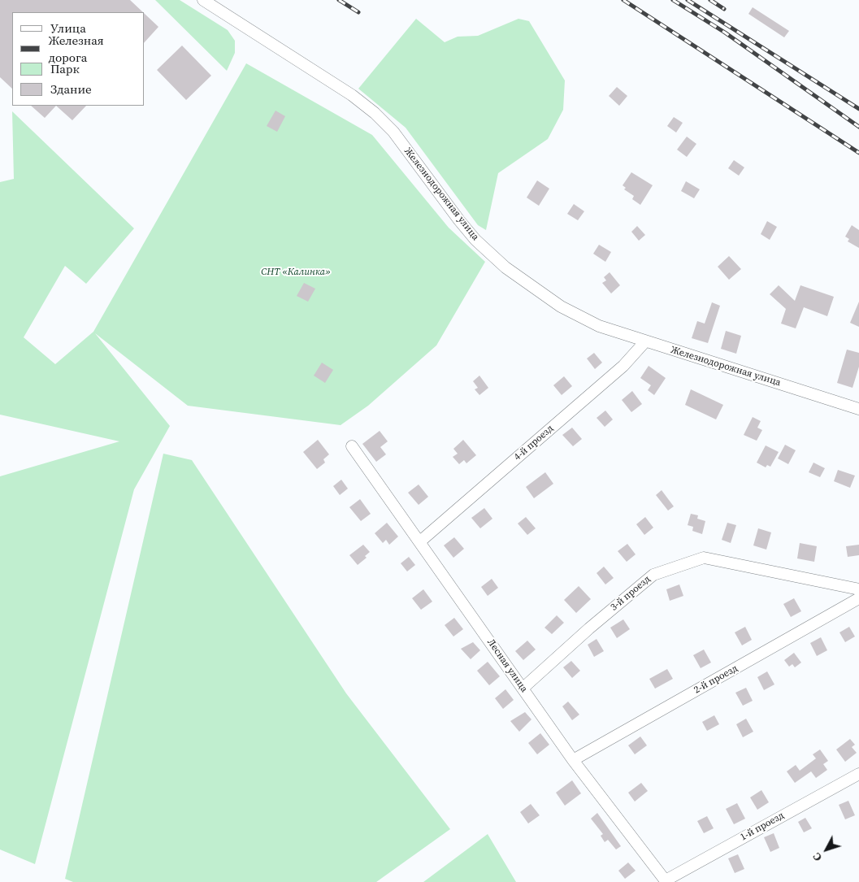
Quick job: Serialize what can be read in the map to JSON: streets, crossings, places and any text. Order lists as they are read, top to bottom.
{
  "streets": {
    "street": [
      "Железнодорожная улица",
      "4-й проезд",
      "3-й проезд",
      "Лесная улица",
      "2-й проезд",
      "1-й проезд"
    ]
  },
  "crossings": [
    ["Железнодорожная улица", "4-й проезд"],
    ["4-й проезд", "Лесная улица"],
    ["3-й проезд", "Лесная улица"],
    ["Лесная улица", "2-й проезд"],
    ["Лесная улица", "1-й проезд"]
  ],
  "parks": ["СНТ «Калинка»"],
  "legend": [
    "Улица",
    "Железная дорога",
    "Парк",
    "Здание"
  ],
  "north": "bottom left"
}
